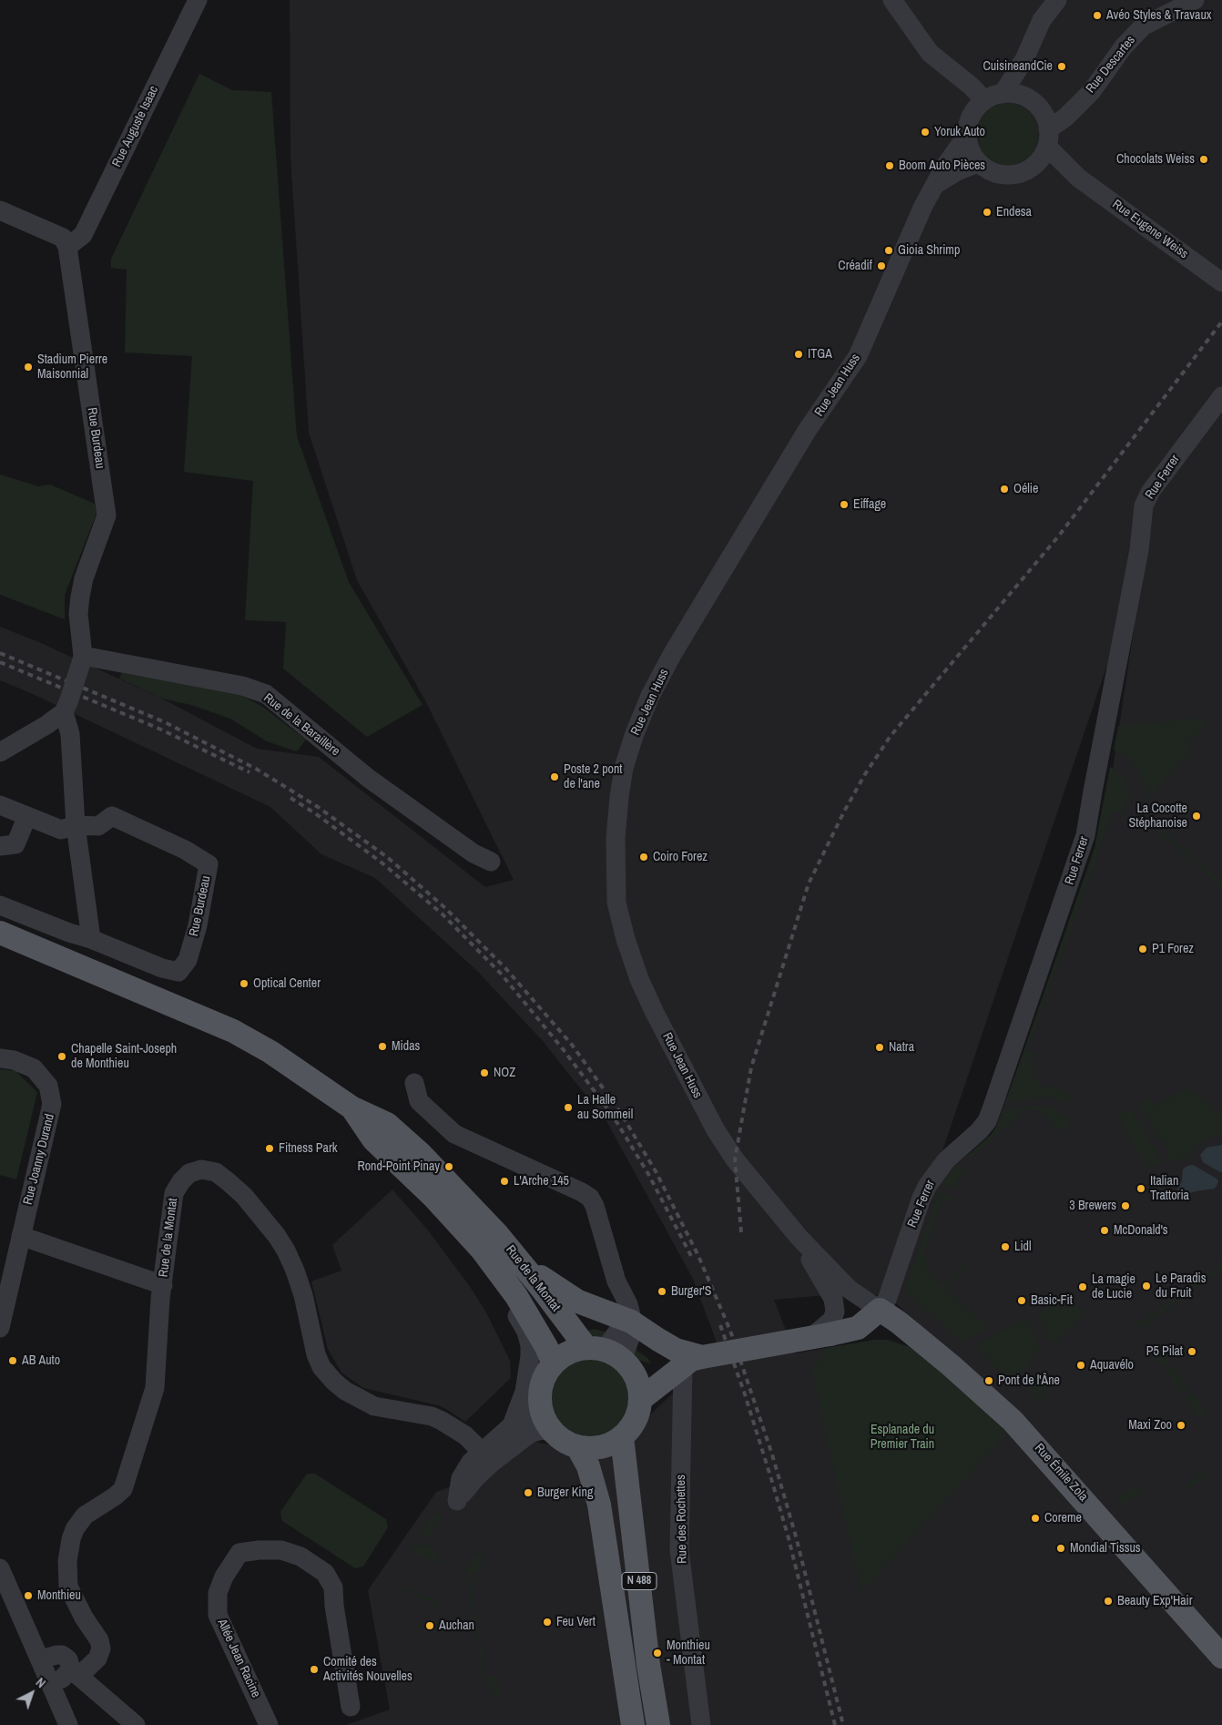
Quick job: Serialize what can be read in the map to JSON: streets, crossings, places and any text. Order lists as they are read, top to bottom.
{
  "streets": {
    "main road": ["Rue de la Montat", "Rue Émile Zola", "N 488"],
    "street": [
      "Rue Descartes",
      "Rue Auguste Isaac",
      "Rue Eugene Weiss",
      "Rue Jean Huss",
      "Rue Burdeau",
      "Rue Ferrer",
      "Rue de la Baraillère",
      "Rue Joanny Durand",
      "Rue des Rochettes",
      "Allée Jean Racine"
    ]
  },
  "crossings": [
    ["Rue Descartes", "Rue Eugene Weiss"],
    ["Rue Descartes", "Rue Jean Huss"],
    ["Rue Auguste Isaac", "Rue Burdeau"],
    ["Rue Eugene Weiss", "Rue Jean Huss"],
    ["Rue Jean Huss", "Rue Ferrer"],
    ["Rue Jean Huss", "Rue Émile Zola"],
    ["Rue Burdeau", "Rue de la Baraillère"],
    ["Rue Ferrer", "Rue Émile Zola"],
    ["Rue de la Montat", "N 488"]
  ],
  "parks": ["Esplanade du Premier Train"],
  "places": [
    "Avéo Styles & Travaux",
    "CuisineandCie",
    "Yoruk Auto",
    "Chocolats Weiss",
    "Boom Auto Pièces",
    "Endesa",
    "Gioia Shrimp",
    "Créadif",
    "ITGA",
    "Stadium Pierre Maisonnial",
    "Oélie",
    "Eiffage",
    "Poste 2 pont de l'ane",
    "La Cocotte Stéphanoise",
    "Coiro Forez",
    "P1 Forez",
    "Optical Center",
    "Midas",
    "Natra",
    "Chapelle Saint-Joseph de Monthieu",
    "NOZ",
    "La Halle au Sommeil",
    "Fitness Park",
    "Rond-Point Pinay",
    "L'Arche 145",
    "Italian Trattoria",
    "3 Brewers",
    "McDonald's",
    "Lidl",
    "Le Paradis du Fruit",
    "La magie de Lucie",
    "Burger'S",
    "Basic-Fit",
    "P5 Pilat",
    "AB Auto",
    "Aquavélo",
    "Pont de l'Âne",
    "Maxi Zoo",
    "Burger King",
    "Coreme",
    "Mondial Tissus",
    "Monthieu",
    "Beauty Exp'Hair",
    "Feu Vert",
    "Auchan",
    "Monthieu - Montat",
    "Comité des Activités Nouvelles"
  ],
  "north": "top right"
}
